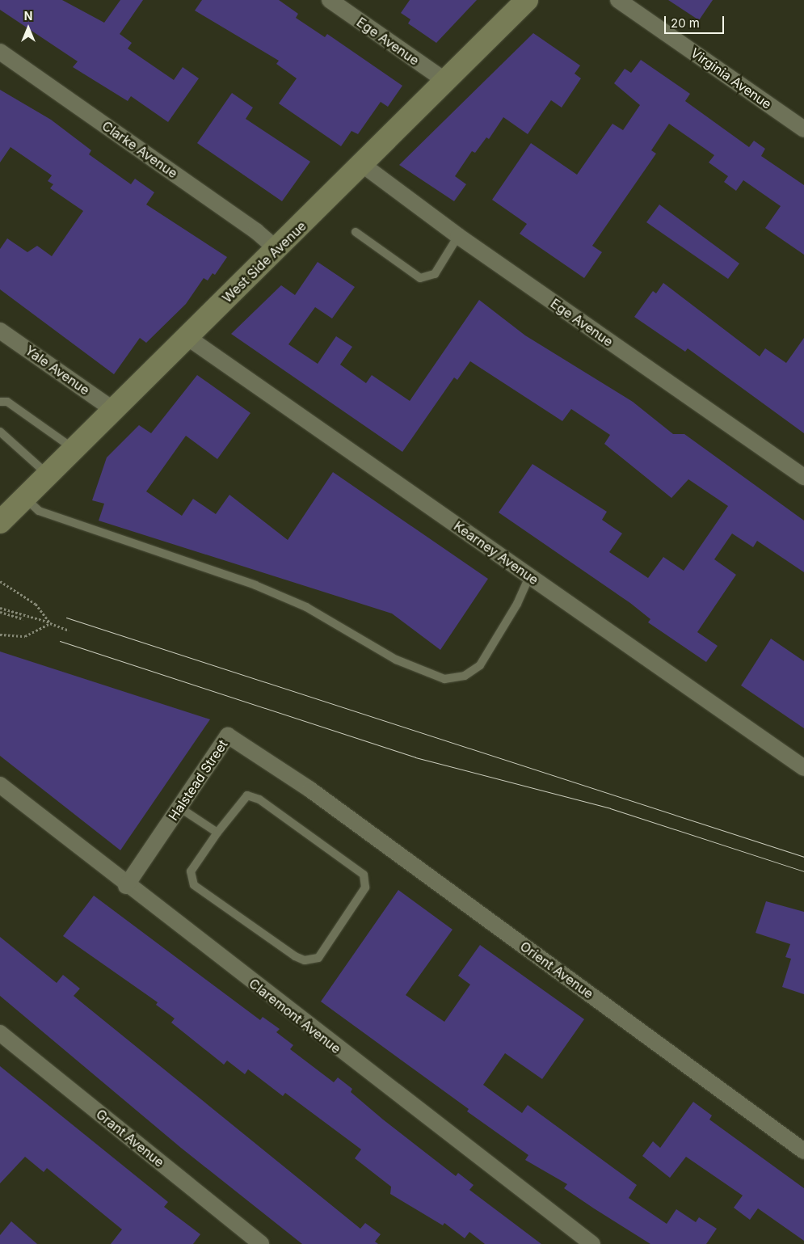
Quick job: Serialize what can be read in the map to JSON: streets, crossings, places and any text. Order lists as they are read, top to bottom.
{
  "streets": {
    "main road": ["West Side Avenue"],
    "street": [
      "Ege Avenue",
      "Virginia Avenue",
      "Clarke Avenue",
      "Yale Avenue",
      "Kearney Avenue",
      "Halstead Street",
      "Orient Avenue",
      "Claremont Avenue",
      "Grant Avenue"
    ]
  },
  "crossings": [
    ["Ege Avenue", "West Side Avenue"],
    ["Clarke Avenue", "West Side Avenue"],
    ["West Side Avenue", "Yale Avenue"],
    ["West Side Avenue", "Kearney Avenue"],
    ["Halstead Street", "Orient Avenue"],
    ["Halstead Street", "Claremont Avenue"]
  ],
  "scale_bar": "20 m",
  "north": "top"
}
